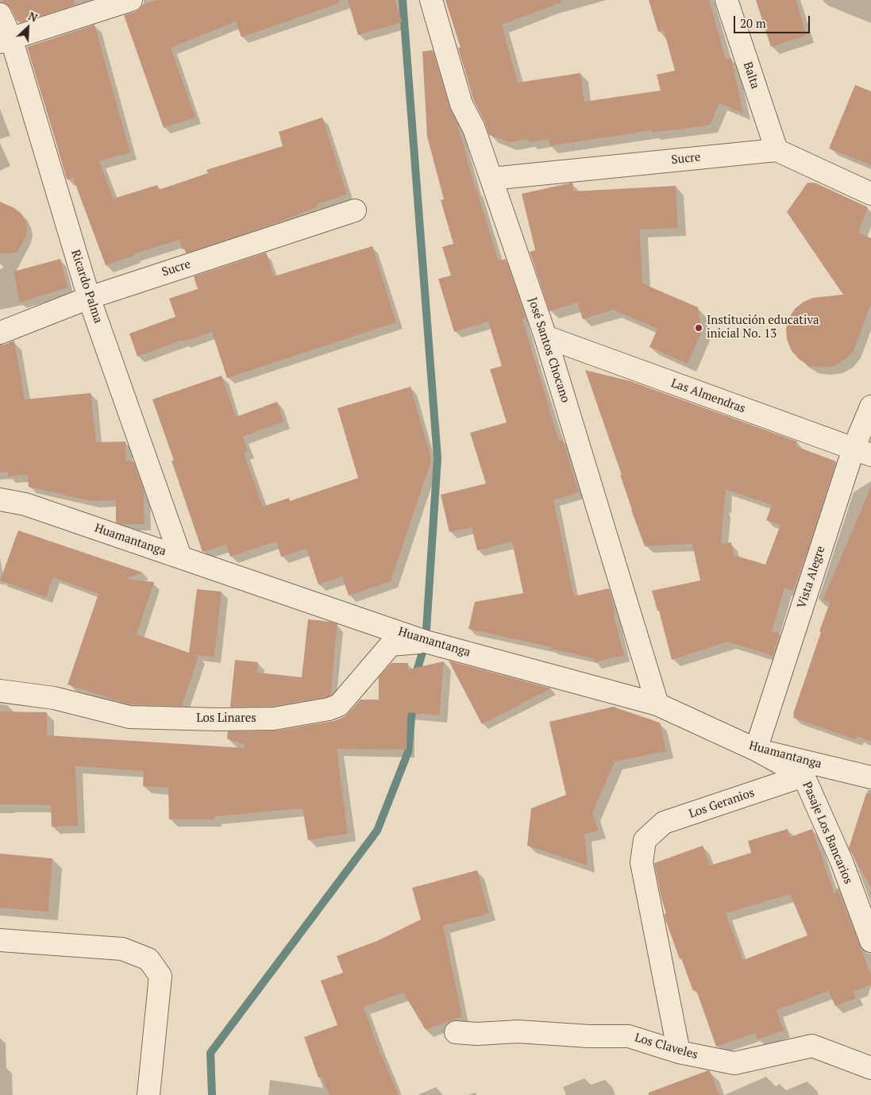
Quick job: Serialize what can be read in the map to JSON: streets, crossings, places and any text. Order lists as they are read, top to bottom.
{
  "streets": {
    "street": [
      "Balta",
      "Sucre",
      "Ricardo Palma",
      "José Santos Chocano",
      "Las Almendras",
      "Huamantanga",
      "Vista Alegre",
      "Los Linares",
      "Los Geranios",
      "Pasaje Los Bancarios",
      "Los Claveles"
    ]
  },
  "crossings": [
    ["Balta", "Sucre"],
    ["Sucre", "Ricardo Palma"],
    ["Sucre", "José Santos Chocano"],
    ["Ricardo Palma", "Huamantanga"],
    ["José Santos Chocano", "Las Almendras"],
    ["José Santos Chocano", "Huamantanga"],
    ["Las Almendras", "Vista Alegre"],
    ["Huamantanga", "Vista Alegre"],
    ["Huamantanga", "Los Linares"],
    ["Huamantanga", "Pasaje Los Bancarios"],
    ["Vista Alegre", "Pasaje Los Bancarios"],
    ["Los Geranios", "Pasaje Los Bancarios"],
    ["Los Geranios", "Los Claveles"]
  ],
  "places": ["Institución educativa inicial No. 13"],
  "scale_bar": "20 m",
  "north": "top right"
}
